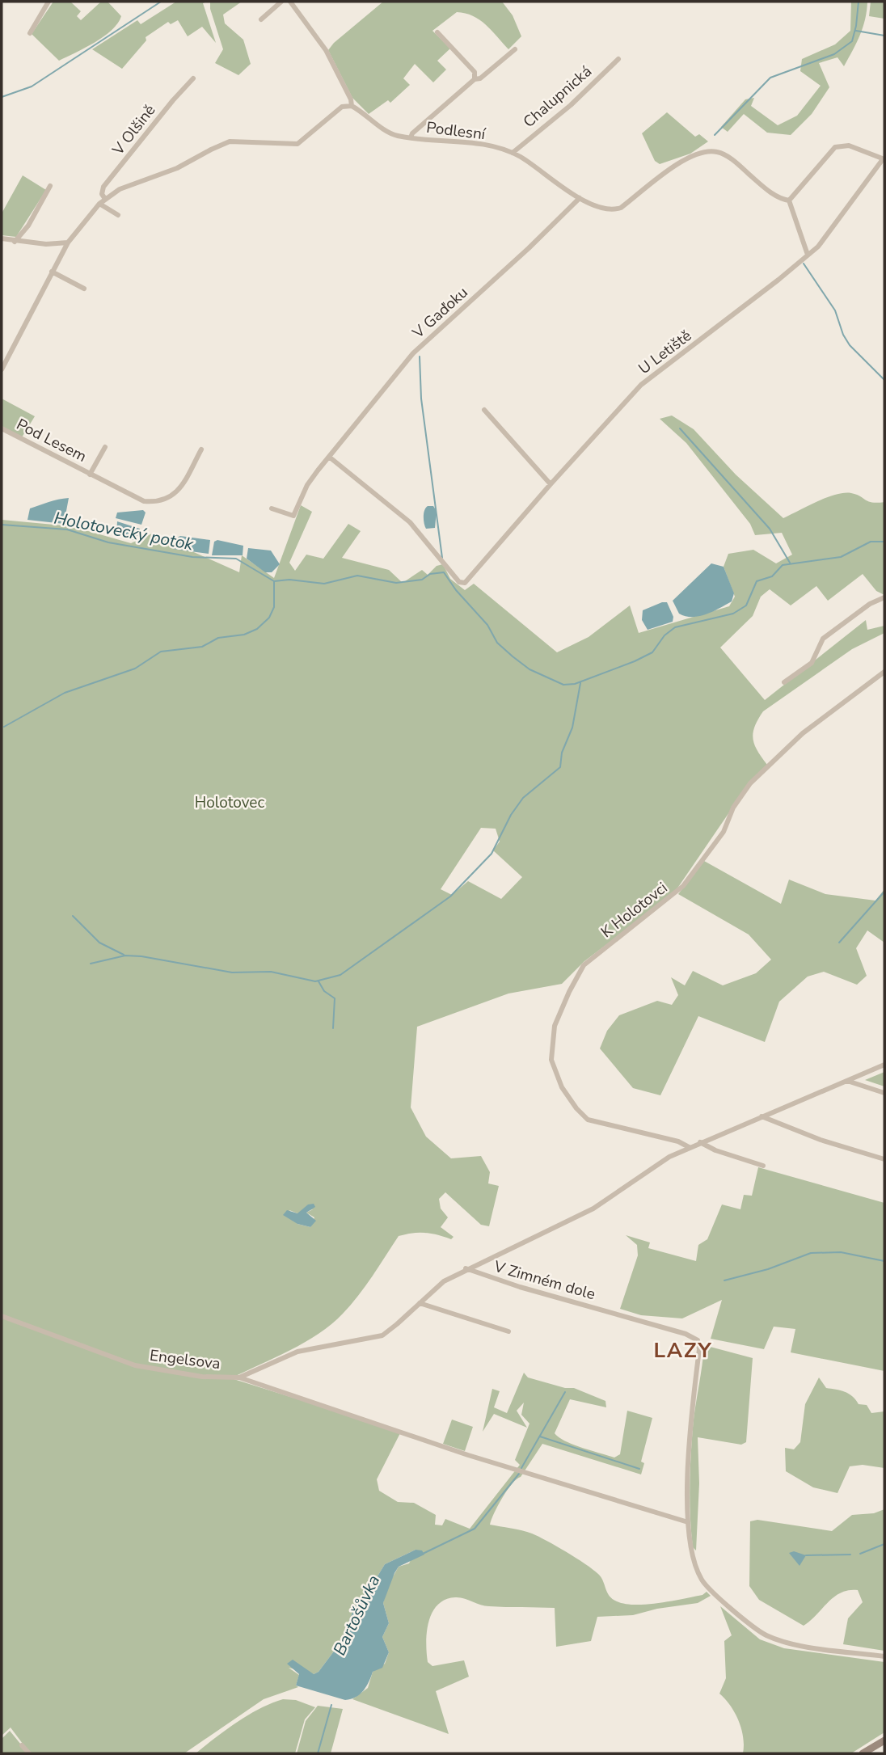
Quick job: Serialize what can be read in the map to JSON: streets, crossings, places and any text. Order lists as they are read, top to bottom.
{
  "streets": {
    "street": [
      "Chalupnická",
      "V Olšině",
      "Podlesní",
      "V Gaďoku",
      "U Letiště",
      "Pod Lesem",
      "K Holotovci",
      "V Zimném dole",
      "Engelsova"
    ]
  },
  "crossings": [
    ["Chalupnická", "Podlesní"],
    ["Podlesní", "V Gaďoku"],
    ["V Gaďoku", "U Letiště"],
    ["K Holotovci", "V Zimném dole"],
    ["V Zimném dole", "Engelsova"]
  ],
  "districts": ["LAZY"],
  "water": ["Holotovecký potok", "Bartošůvka"],
  "parks": ["Holotovec"]
}
